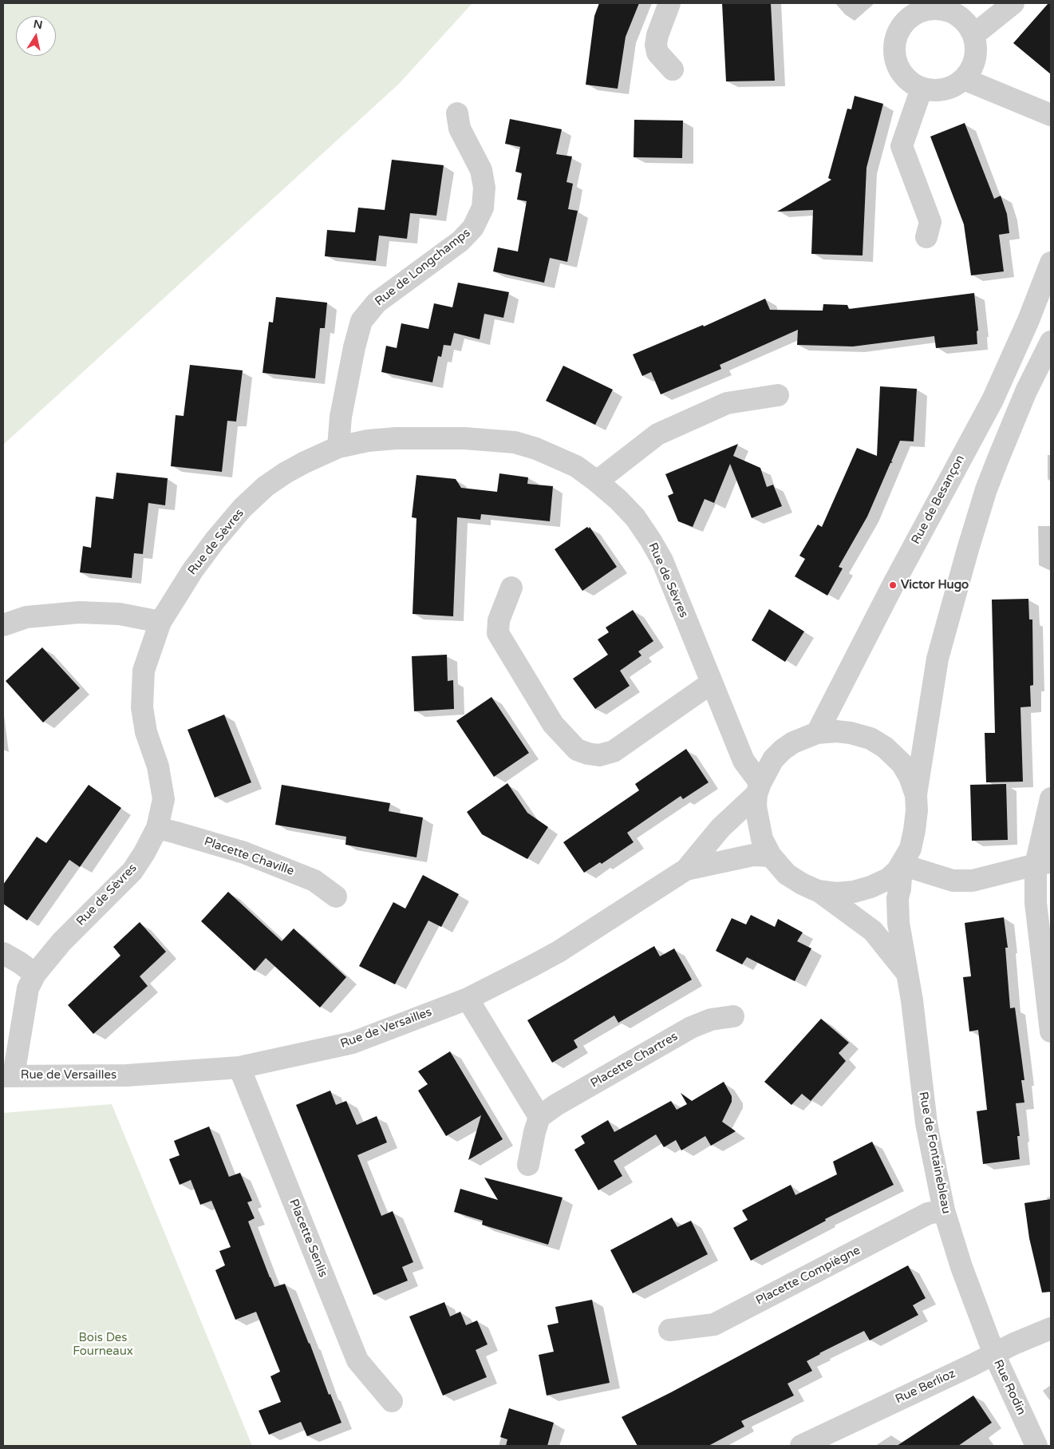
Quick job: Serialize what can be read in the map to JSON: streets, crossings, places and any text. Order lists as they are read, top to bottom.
{
  "streets": {
    "street": [
      "Rue de Longchamps",
      "Rue de Besançon",
      "Rue de Sèvres",
      "Placette Chaville",
      "Rue de Versailles",
      "Placette Chartres",
      "Rue de Fontainebleau",
      "Placette Senlis",
      "Placette Compiègne",
      "Rue Berlioz",
      "Rue Rodin"
    ]
  },
  "crossings": [
    ["Rue de Longchamps", "Rue de Sèvres"],
    ["Rue de Sèvres", "Placette Chaville"],
    ["Rue de Sèvres", "Rue de Versailles"],
    ["Rue de Versailles", "Placette Senlis"],
    ["Rue de Fontainebleau", "Placette Compiègne"],
    ["Rue de Fontainebleau", "Rue Rodin"],
    ["Rue Berlioz", "Rue Rodin"]
  ],
  "parks": ["Bois Des Fourneaux"],
  "places": ["Victor Hugo"],
  "north": "top"
}
